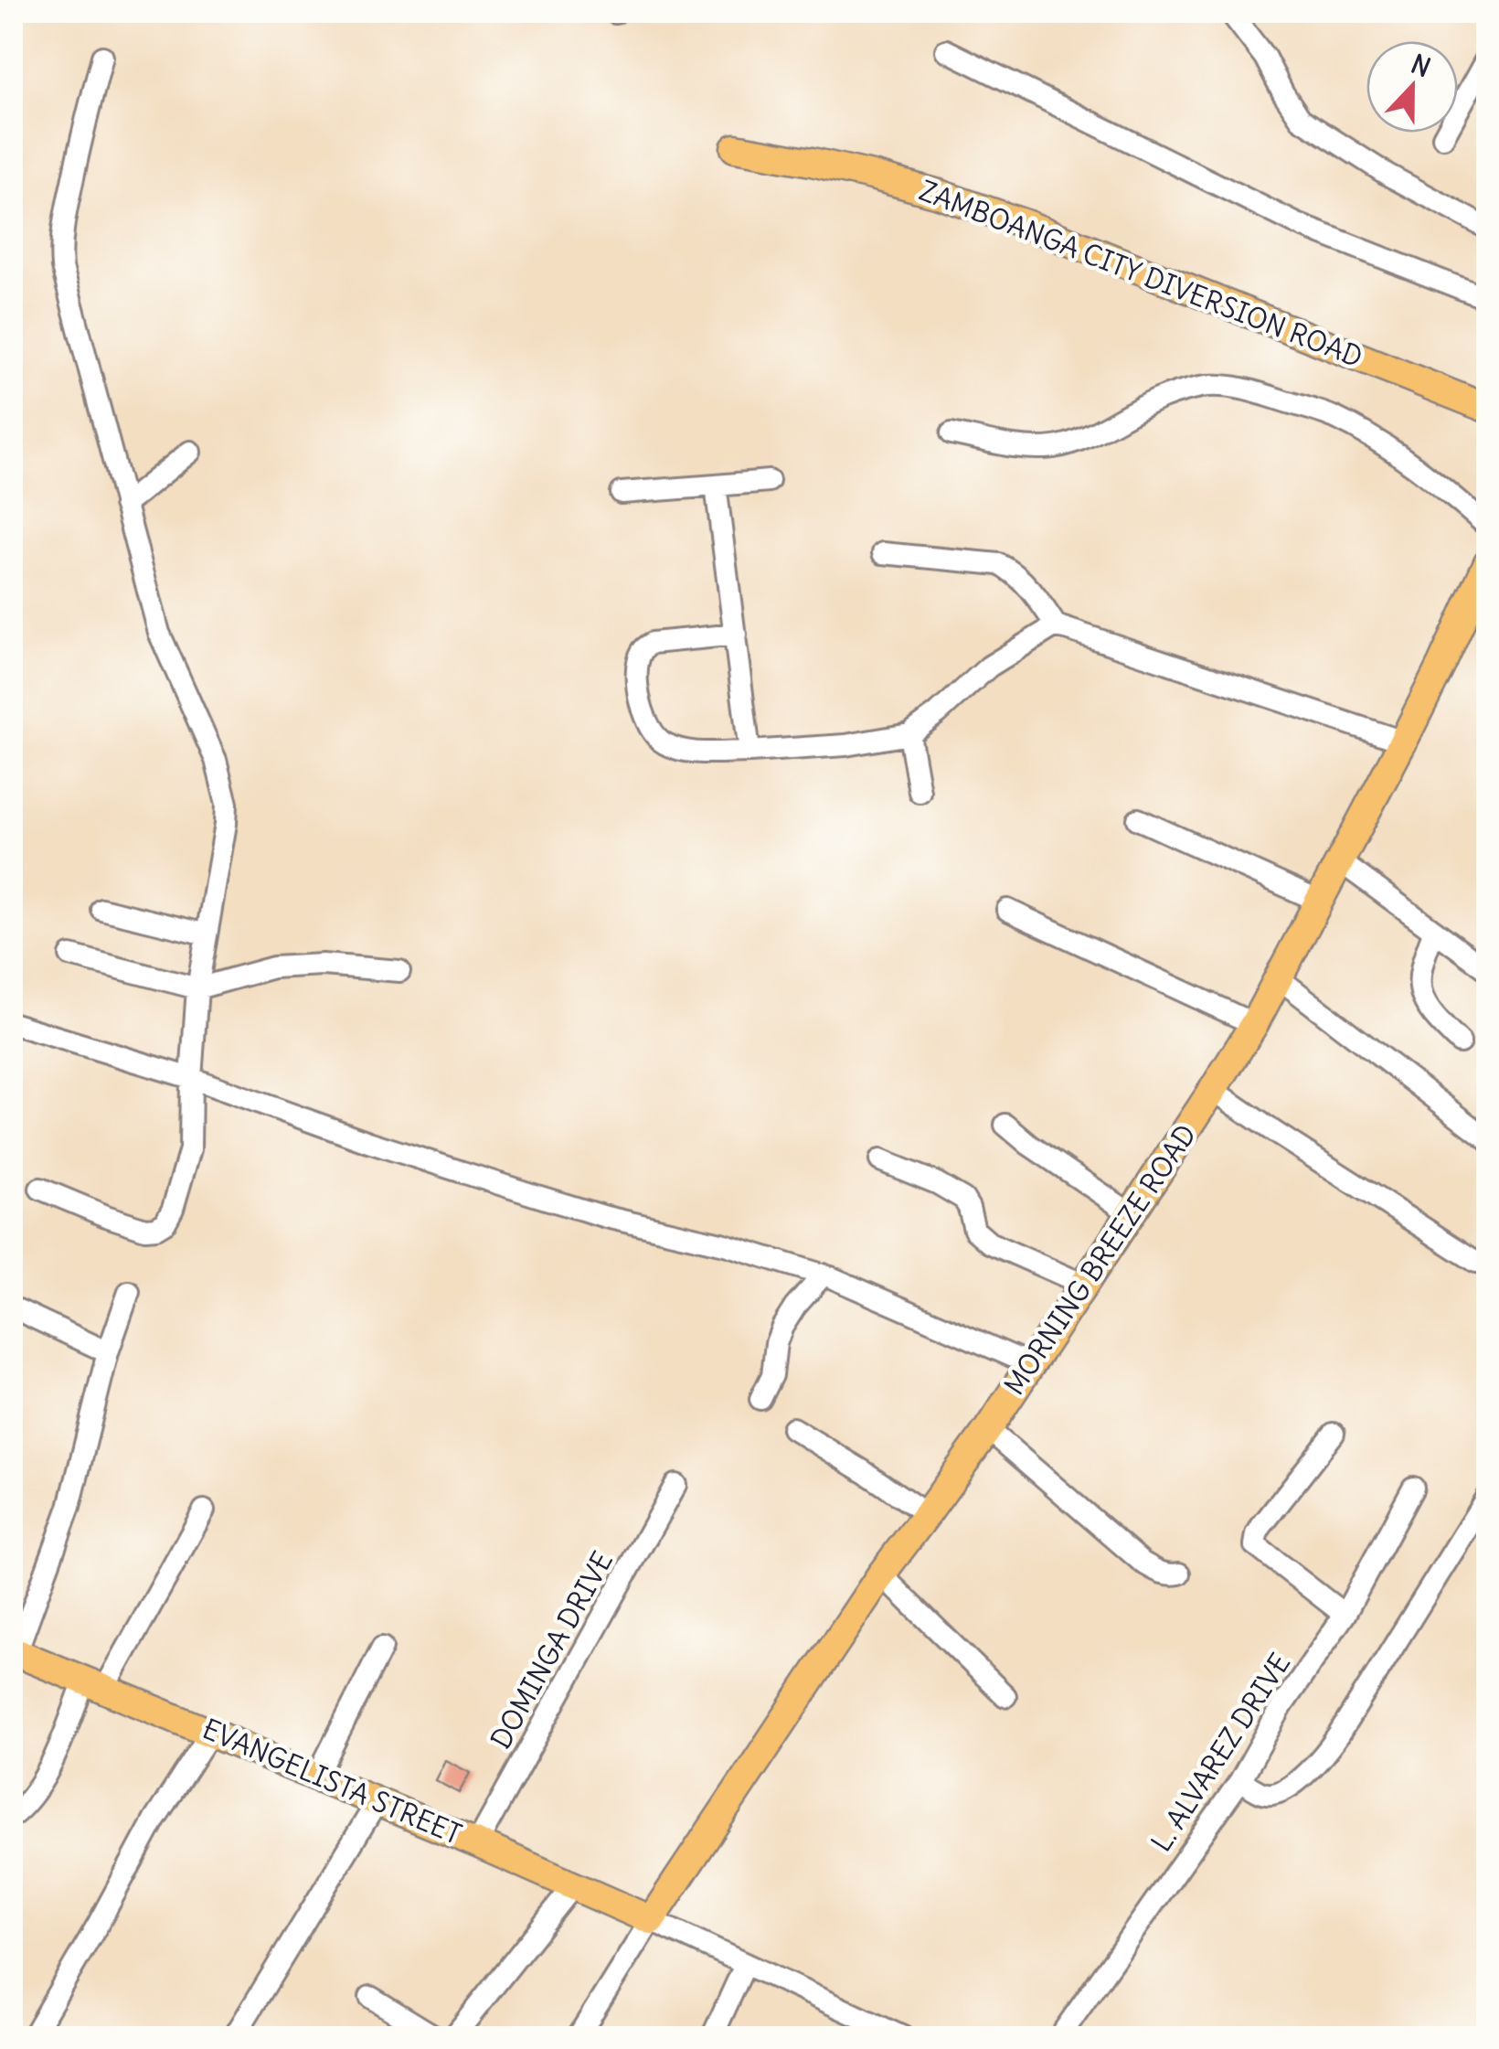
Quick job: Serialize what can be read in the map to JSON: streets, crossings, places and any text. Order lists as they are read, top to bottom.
{
  "streets": {
    "main road": ["ZAMBOANGA CITY DIVERSION ROAD", "MORNING BREEZE ROAD", "EVANGELISTA STREET"],
    "street": ["DOMINGA DRIVE", "L. ALVAREZ DRIVE"]
  },
  "crossings": [
    ["MORNING BREEZE ROAD", "EVANGELISTA STREET"],
    ["DOMINGA DRIVE", "EVANGELISTA STREET"]
  ],
  "north": "top"
}
